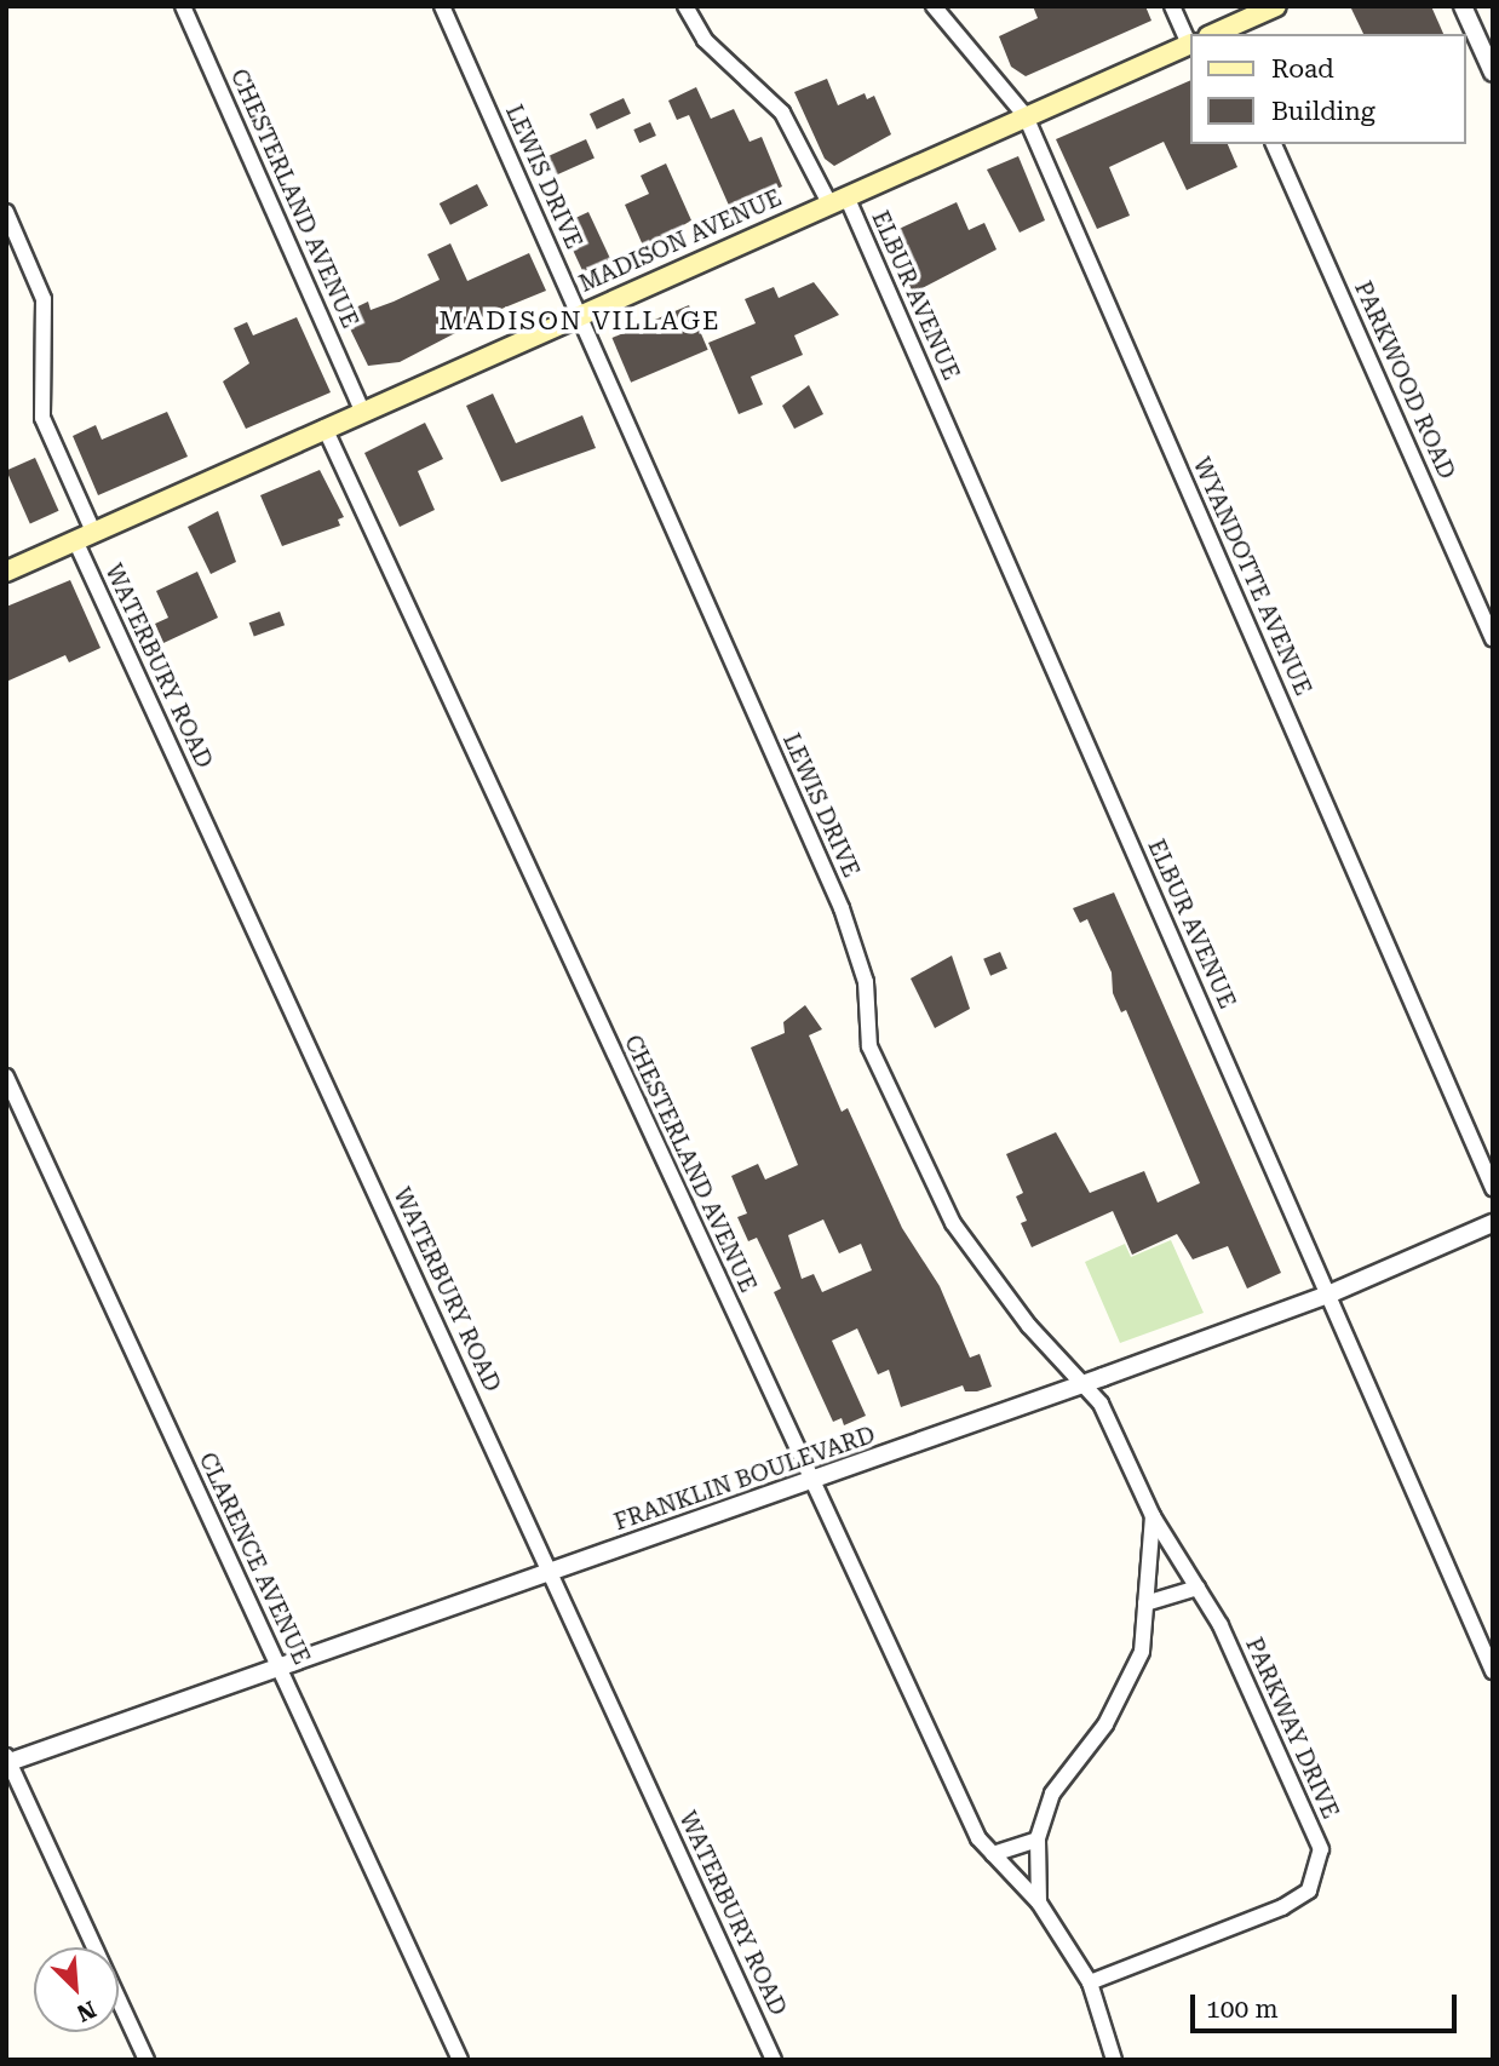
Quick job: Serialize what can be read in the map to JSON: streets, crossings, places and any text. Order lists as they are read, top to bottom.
{
  "streets": {
    "main road": ["MADISON AVENUE"],
    "street": [
      "LEWIS DRIVE",
      "CHESTERLAND AVENUE",
      "ELBUR AVENUE",
      "PARKWOOD ROAD",
      "WYANDOTTE AVENUE",
      "WATERBURY ROAD",
      "FRANKLIN BOULEVARD",
      "CLARENCE AVENUE",
      "PARKWAY DRIVE"
    ]
  },
  "crossings": [
    ["LEWIS DRIVE", "CHESTERLAND AVENUE"],
    ["LEWIS DRIVE", "MADISON AVENUE"],
    ["LEWIS DRIVE", "FRANKLIN BOULEVARD"],
    ["LEWIS DRIVE", "PARKWAY DRIVE"],
    ["CHESTERLAND AVENUE", "MADISON AVENUE"],
    ["CHESTERLAND AVENUE", "FRANKLIN BOULEVARD"],
    ["MADISON AVENUE", "ELBUR AVENUE"],
    ["MADISON AVENUE", "WYANDOTTE AVENUE"],
    ["MADISON AVENUE", "WATERBURY ROAD"],
    ["ELBUR AVENUE", "FRANKLIN BOULEVARD"],
    ["WATERBURY ROAD", "FRANKLIN BOULEVARD"],
    ["FRANKLIN BOULEVARD", "CLARENCE AVENUE"]
  ],
  "districts": ["MADISON VILLAGE"],
  "legend": ["Road", "Building"],
  "scale_bar": "100 m",
  "north": "bottom right"
}
